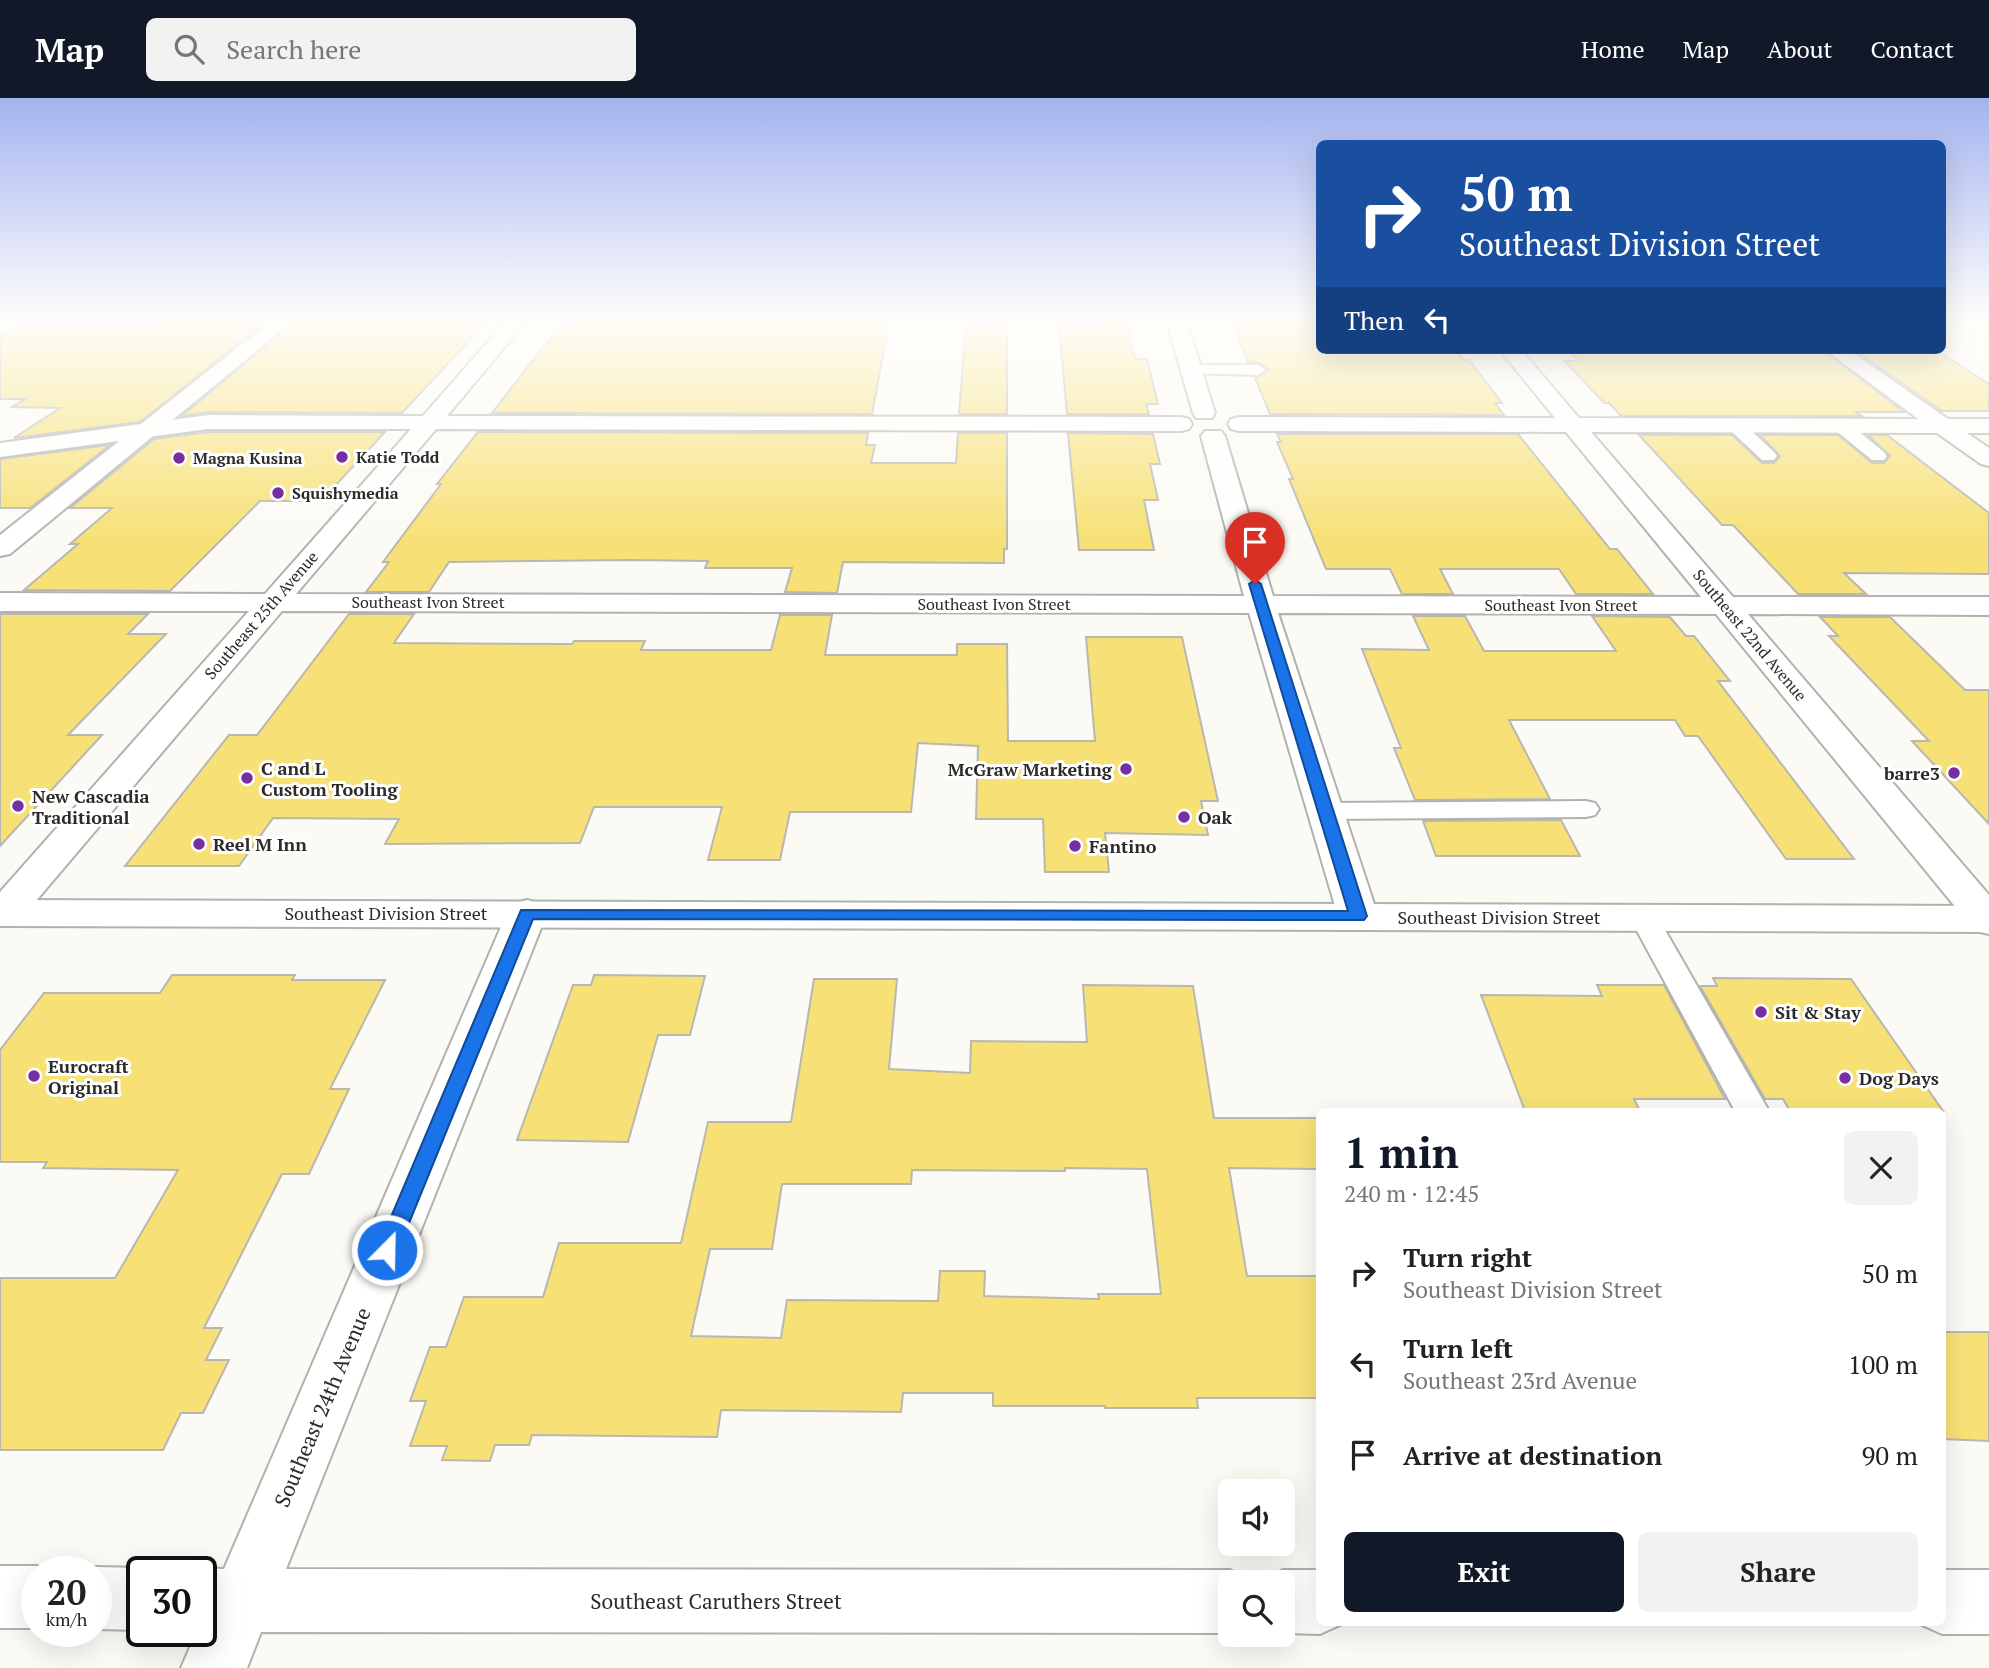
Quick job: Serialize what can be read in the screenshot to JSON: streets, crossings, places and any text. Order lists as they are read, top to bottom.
{
  "streets": {
    "street": [
      "Southeast Ivon Street",
      "Southeast 25th Avenue",
      "Southeast 22nd Avenue",
      "Southeast Division Street",
      "Southeast 24th Avenue",
      "Southeast Caruthers Street"
    ]
  },
  "crossings": [
    ["Southeast Ivon Street", "Southeast 25th Avenue"],
    ["Southeast Ivon Street", "Southeast 22nd Avenue"],
    ["Southeast 25th Avenue", "Southeast Division Street"],
    ["Southeast 22nd Avenue", "Southeast Division Street"],
    ["Southeast Division Street", "Southeast 24th Avenue"],
    ["Southeast 24th Avenue", "Southeast Caruthers Street"]
  ],
  "places": [
    "Katie Todd",
    "Magna Kusina",
    "Squishymedia",
    "McGraw Marketing",
    "barre3",
    "C and L Custom Tooling",
    "New Cascadia Traditional",
    "Oak",
    "Reel M Inn",
    "Fantino",
    "Sit & Stay",
    "Eurocraft Original",
    "Dog Days"
  ],
  "page": {
    "header": "Map",
    "search": "Search here",
    "nav": [
      "Home",
      "Map",
      "About",
      "Contact"
    ],
    "turn": ["50 m", "Southeast Division Street"],
    "then": "Then",
    "heading": ["1 min", "240 m · 12:45"],
    "list": [
      {
        "name": "Turn right",
        "note": "Southeast Division Street",
        "value": "50 m"
      },
      {
        "name": "Turn left",
        "note": "Southeast 23rd Avenue",
        "value": "100 m"
      },
      {
        "name": "Arrive at destination",
        "value": "90 m"
      }
    ],
    "buttons": ["Exit", "Share"],
    "speed": "20 km/h",
    "limit": "30"
  }
}
